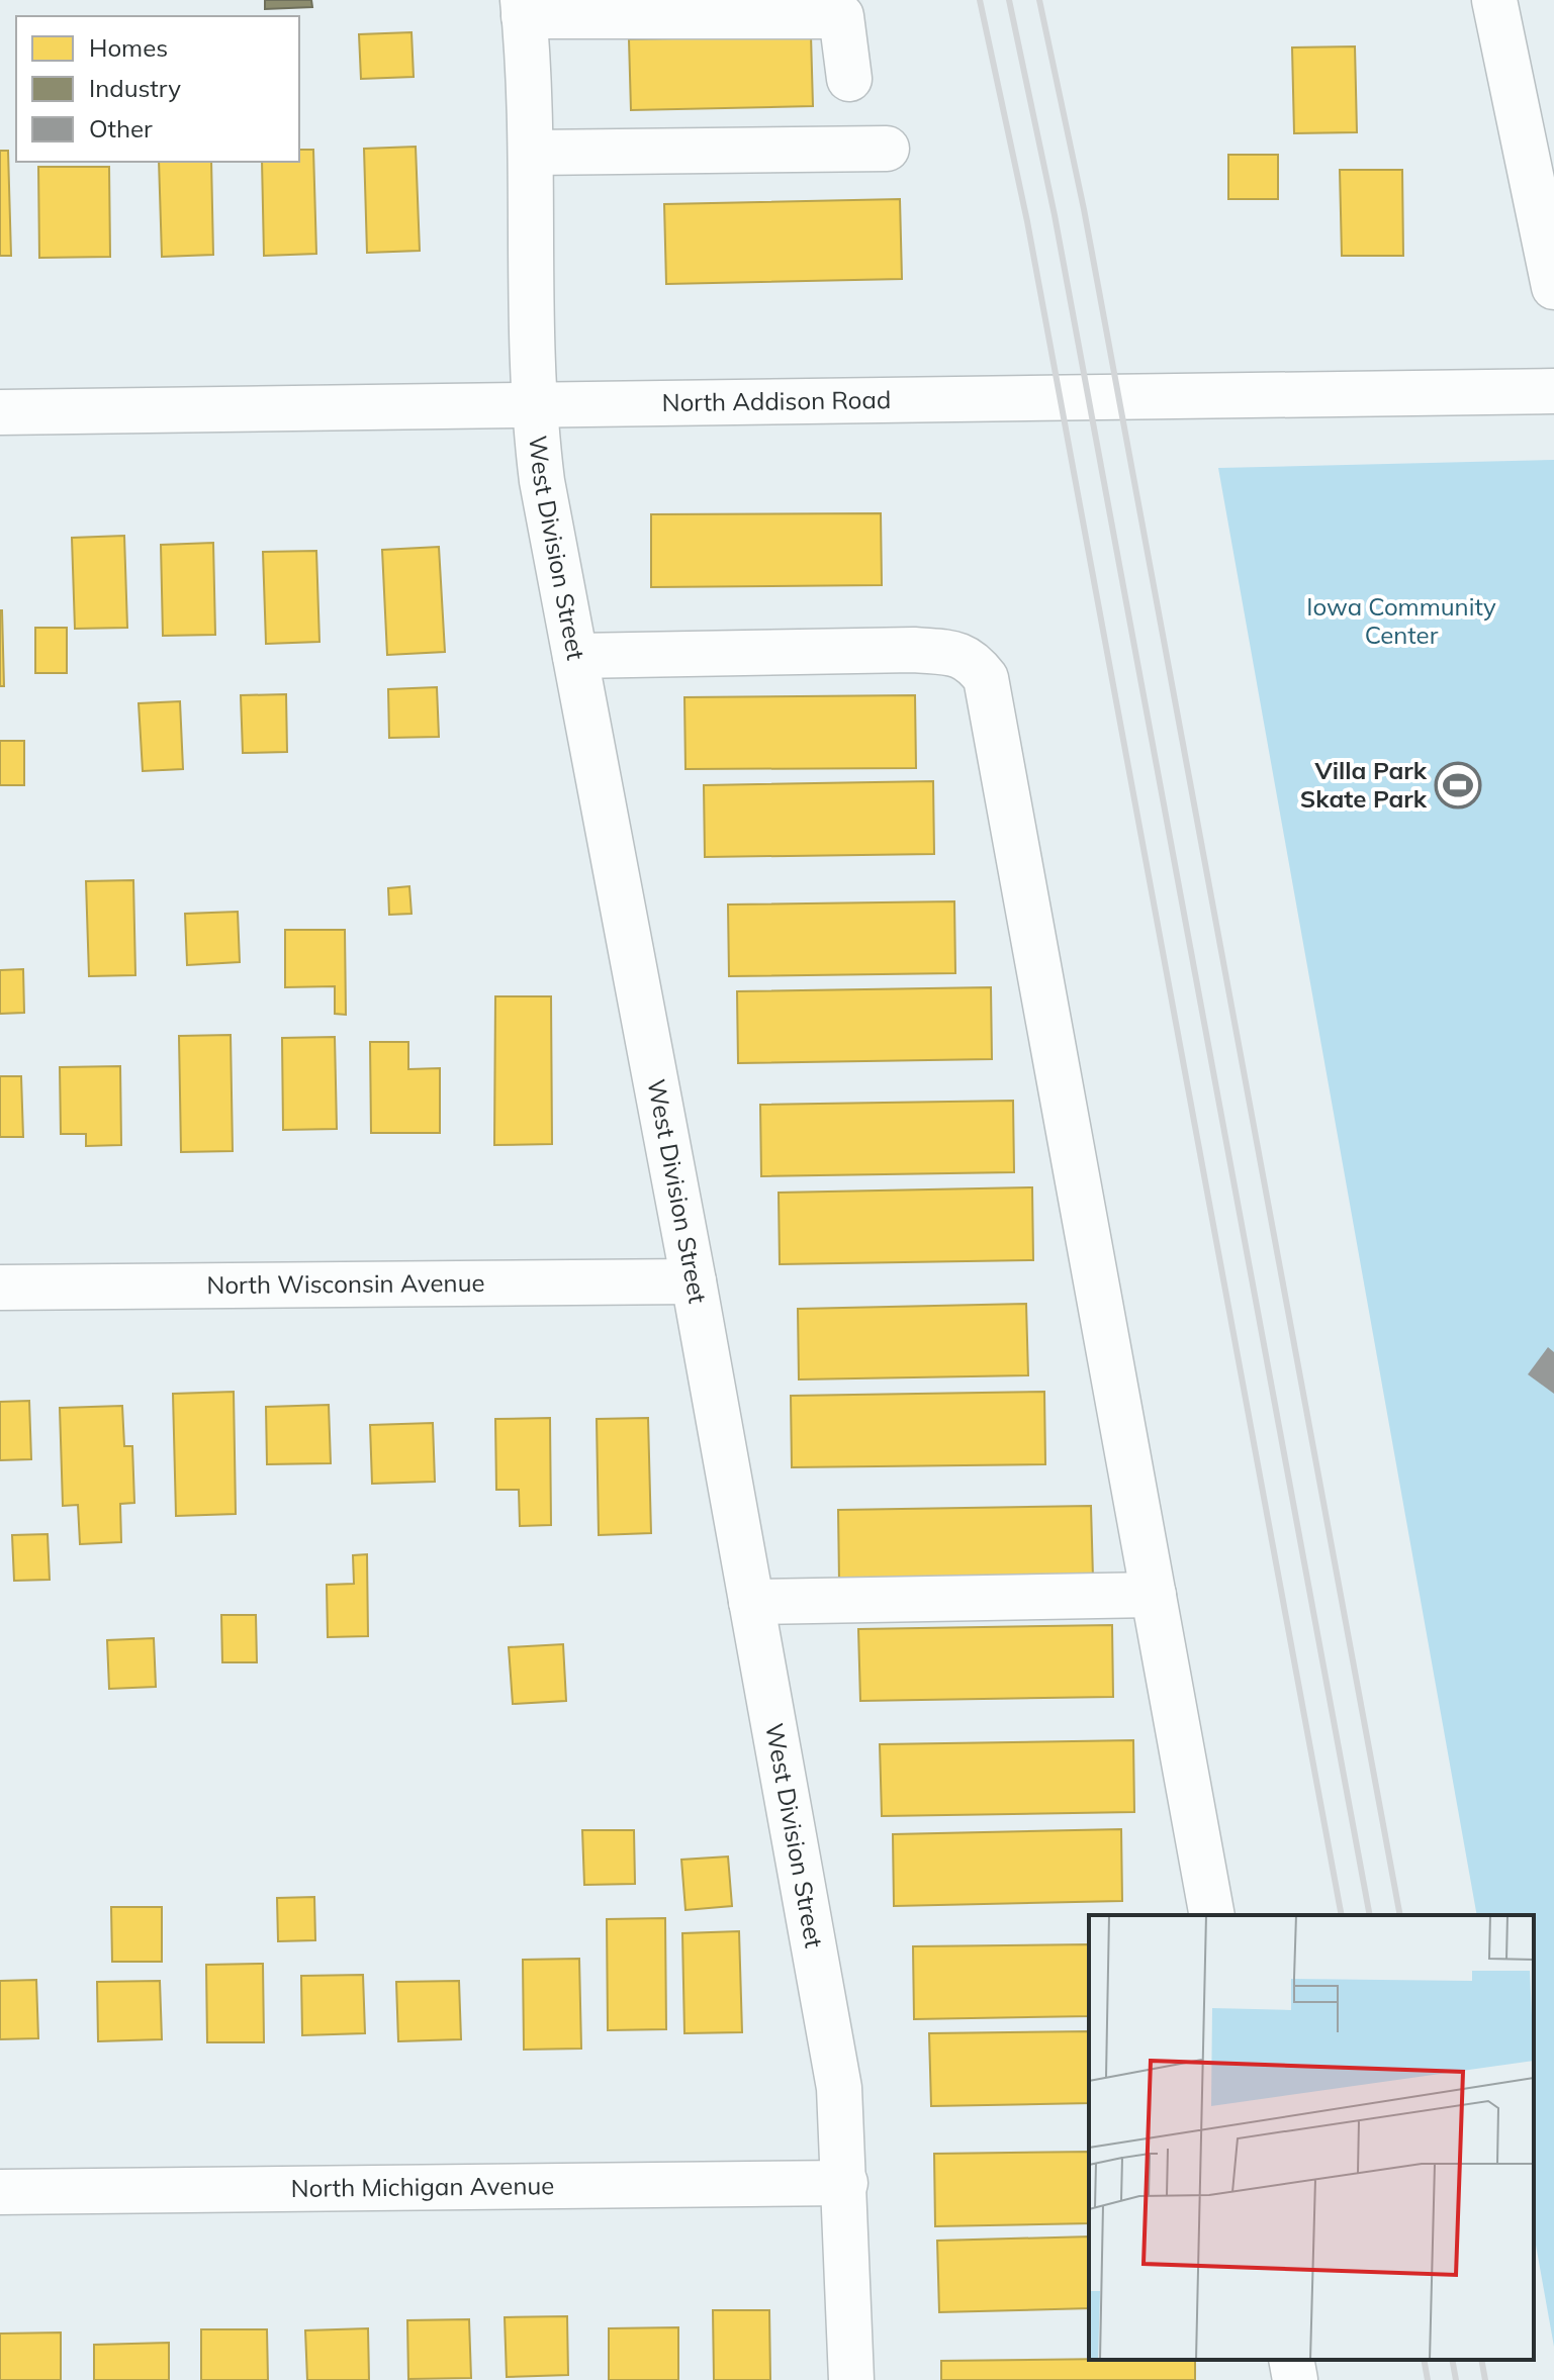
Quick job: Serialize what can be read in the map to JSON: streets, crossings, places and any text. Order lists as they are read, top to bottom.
{
  "streets": {
    "street": [
      "North Addison Road",
      "West Division Street",
      "North Wisconsin Avenue",
      "North Michigan Avenue"
    ]
  },
  "crossings": [
    ["North Addison Road", "West Division Street"],
    ["West Division Street", "North Wisconsin Avenue"],
    ["West Division Street", "North Michigan Avenue"]
  ],
  "parks": ["Iowa Community Center"],
  "places": {
    "sports": ["Villa Park Skate Park"]
  },
  "legend": ["Homes", "Industry", "Other"]
}
